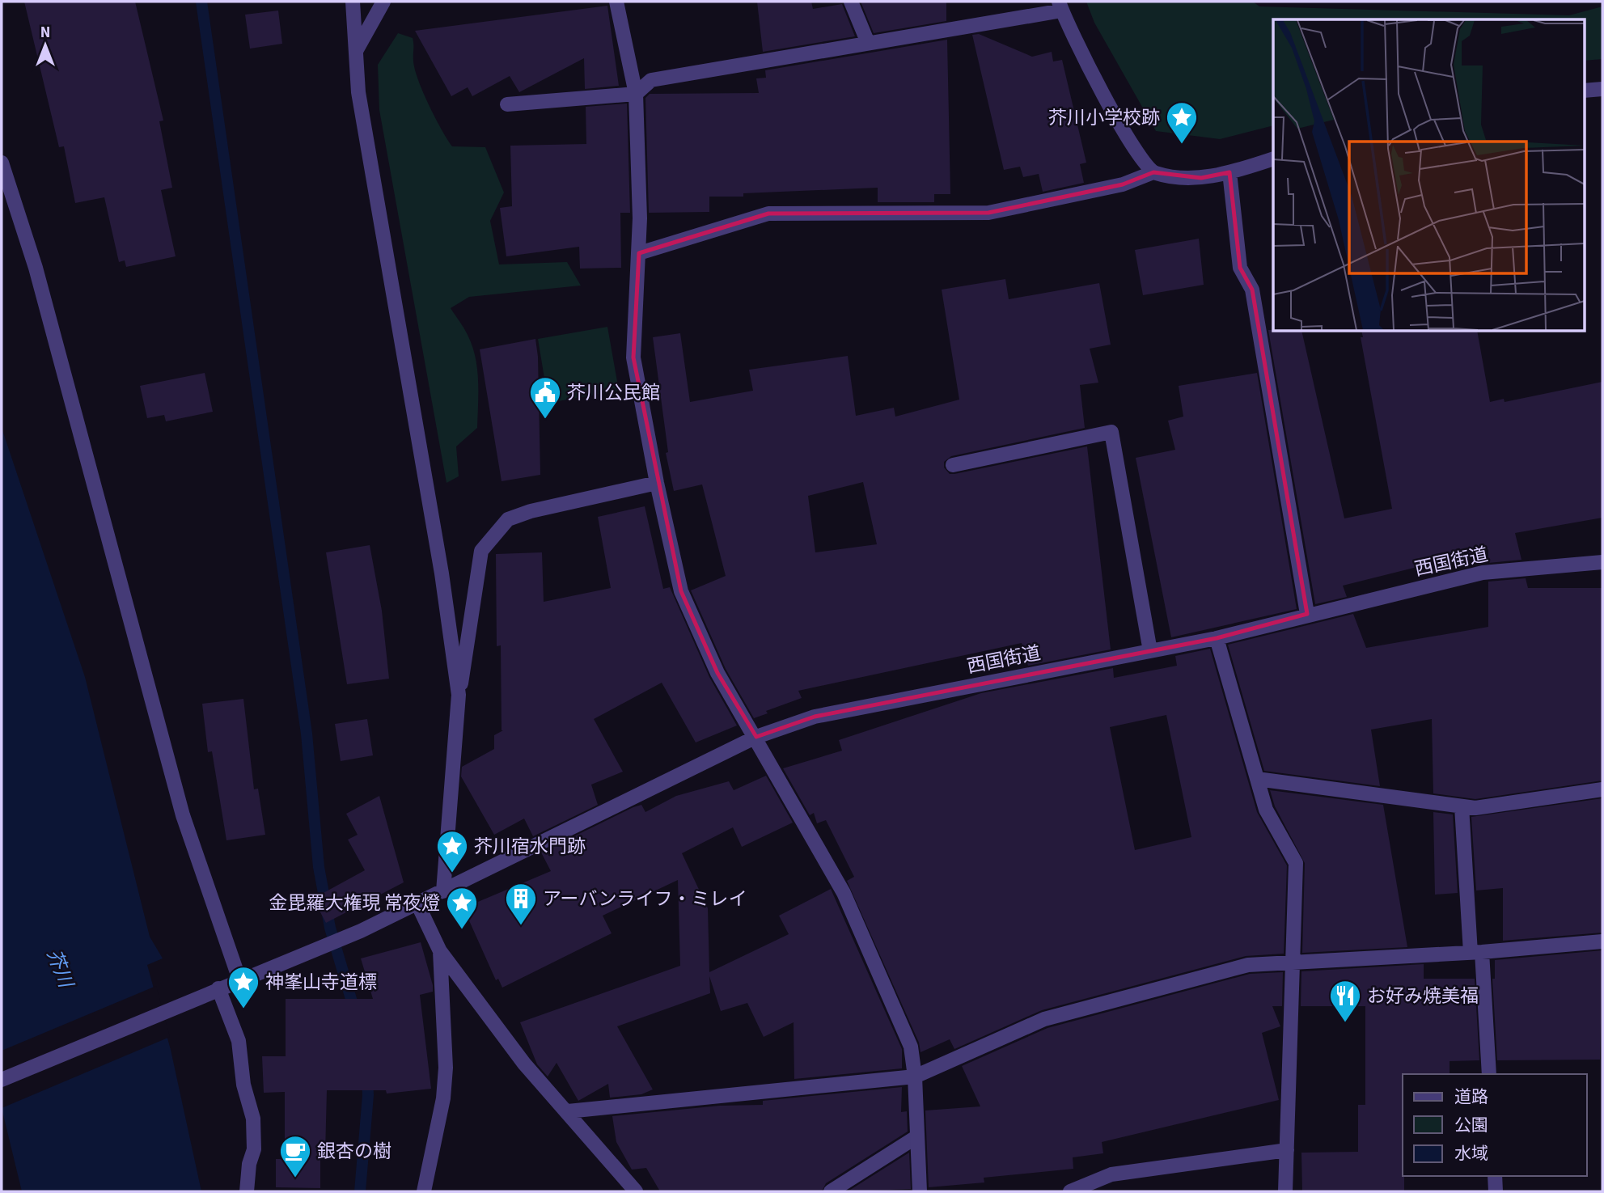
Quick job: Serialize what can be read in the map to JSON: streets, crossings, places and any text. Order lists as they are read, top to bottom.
{
  "streets": {
    "street": ["西国街道"]
  },
  "water": ["芥川"],
  "places": {
    "place": [
      "芥川小学校跡",
      "芥川宿水門跡",
      "金毘羅大権現 常夜燈",
      "神峯山寺道標"
    ],
    "public building": ["芥川公民館"],
    "building": ["アーバンライフ・ミレイ"],
    "restaurant": ["お好み焼美福"],
    "cafe": ["銀杏の樹"]
  },
  "legend": ["道路", "公園", "水域"],
  "north": "top"
}
